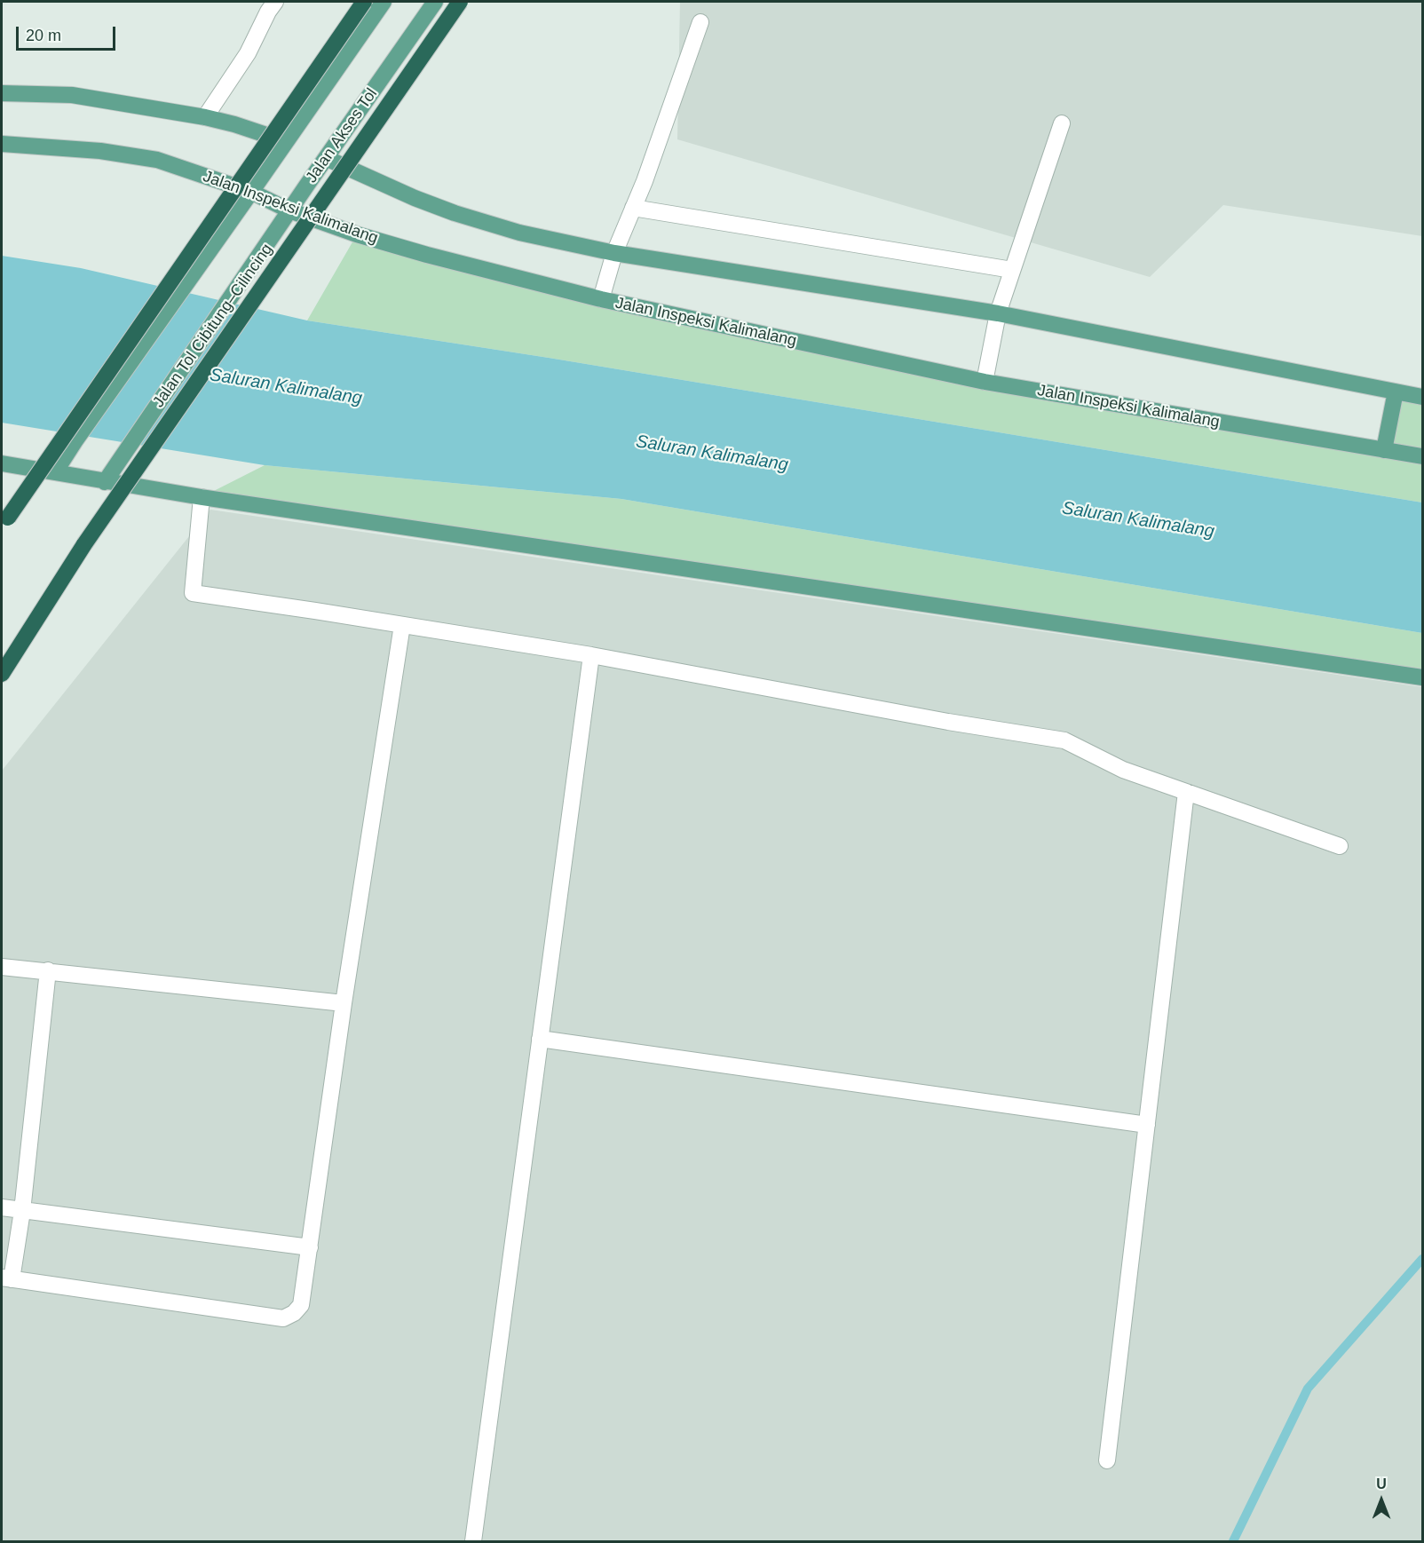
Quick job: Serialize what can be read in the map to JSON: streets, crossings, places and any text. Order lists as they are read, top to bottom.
{
  "streets": {
    "highway": ["Jalan Tol Cibitung–Cilincing"],
    "main road": ["Jalan Akses Tol", "Jalan Inspeksi Kalimalang"]
  },
  "crossings": [
    ["Jalan Akses Tol", "Jalan Inspeksi Kalimalang"]
  ],
  "water": ["Saluran Kalimalang"],
  "scale_bar": "20 m",
  "north": "top"
}
